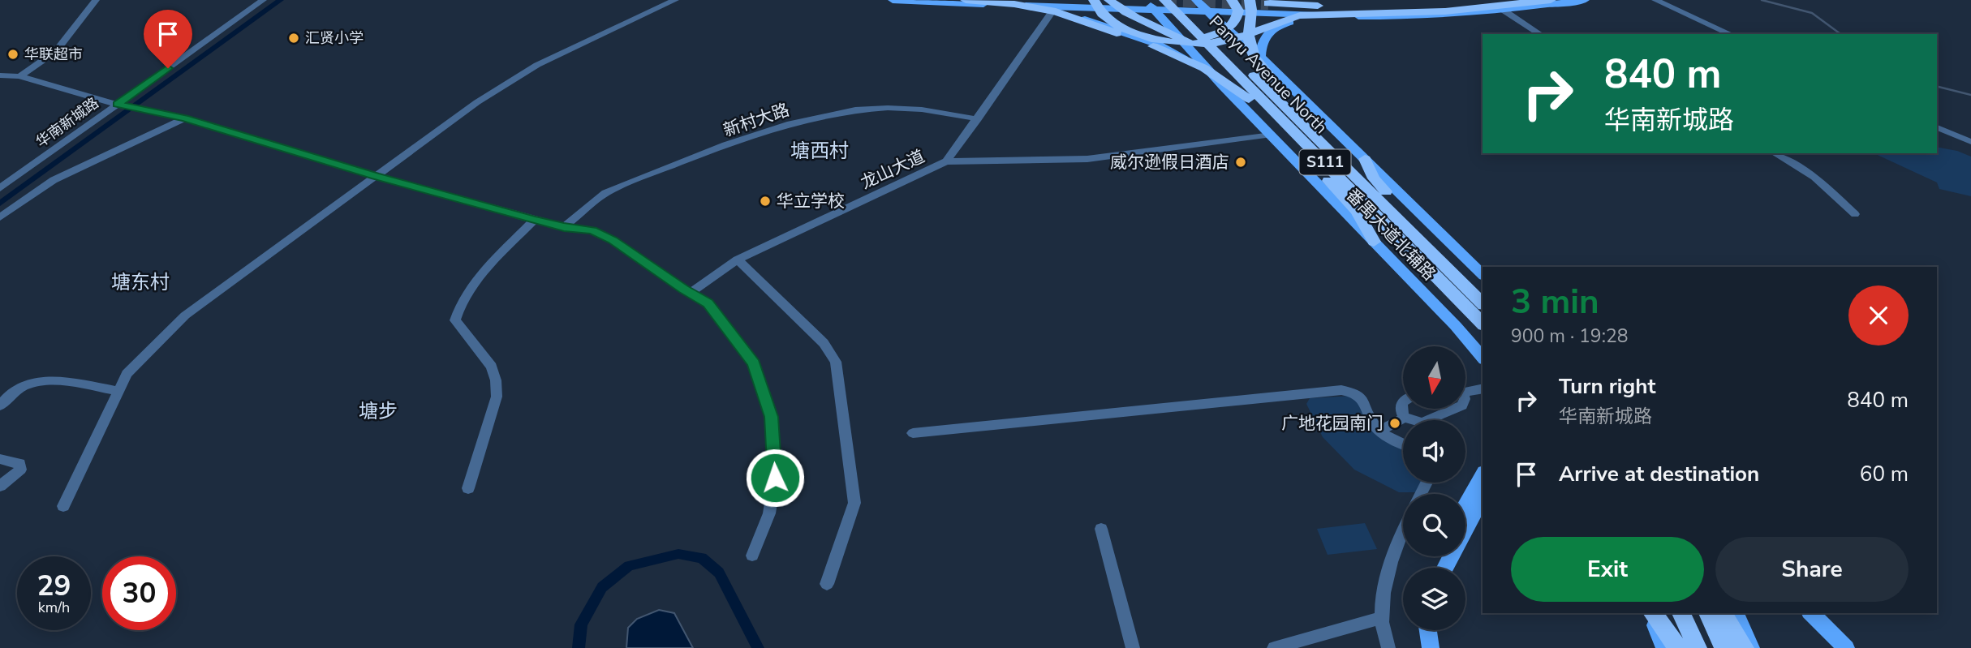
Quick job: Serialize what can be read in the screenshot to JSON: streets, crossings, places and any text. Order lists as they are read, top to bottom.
{
  "streets": {
    "highway": ["Panyu Avenue North", "S111"],
    "main road": ["番禺大道北辅路"],
    "street": ["新村大路", "华南新城路", "龙山大道"]
  },
  "crossings": [
    ["新村大路", "龙山大道"]
  ],
  "districts": ["塘西村", "塘东村", "塘步"],
  "places": [
    "汇贤小学",
    "华联超市",
    "威尔逊假日酒店",
    "华立学校",
    "广地花园南门"
  ],
  "north": "bottom",
  "page": {
    "turn": ["840 m", "华南新城路"],
    "heading": ["3 min", "900 m · 19:28"],
    "list": [
      {
        "name": "Turn right",
        "note": "华南新城路",
        "value": "840 m"
      },
      {
        "name": "Arrive at destination",
        "value": "60 m"
      }
    ],
    "buttons": ["Exit", "Share"],
    "speed": "29 km/h",
    "limit": "30"
  }
}
